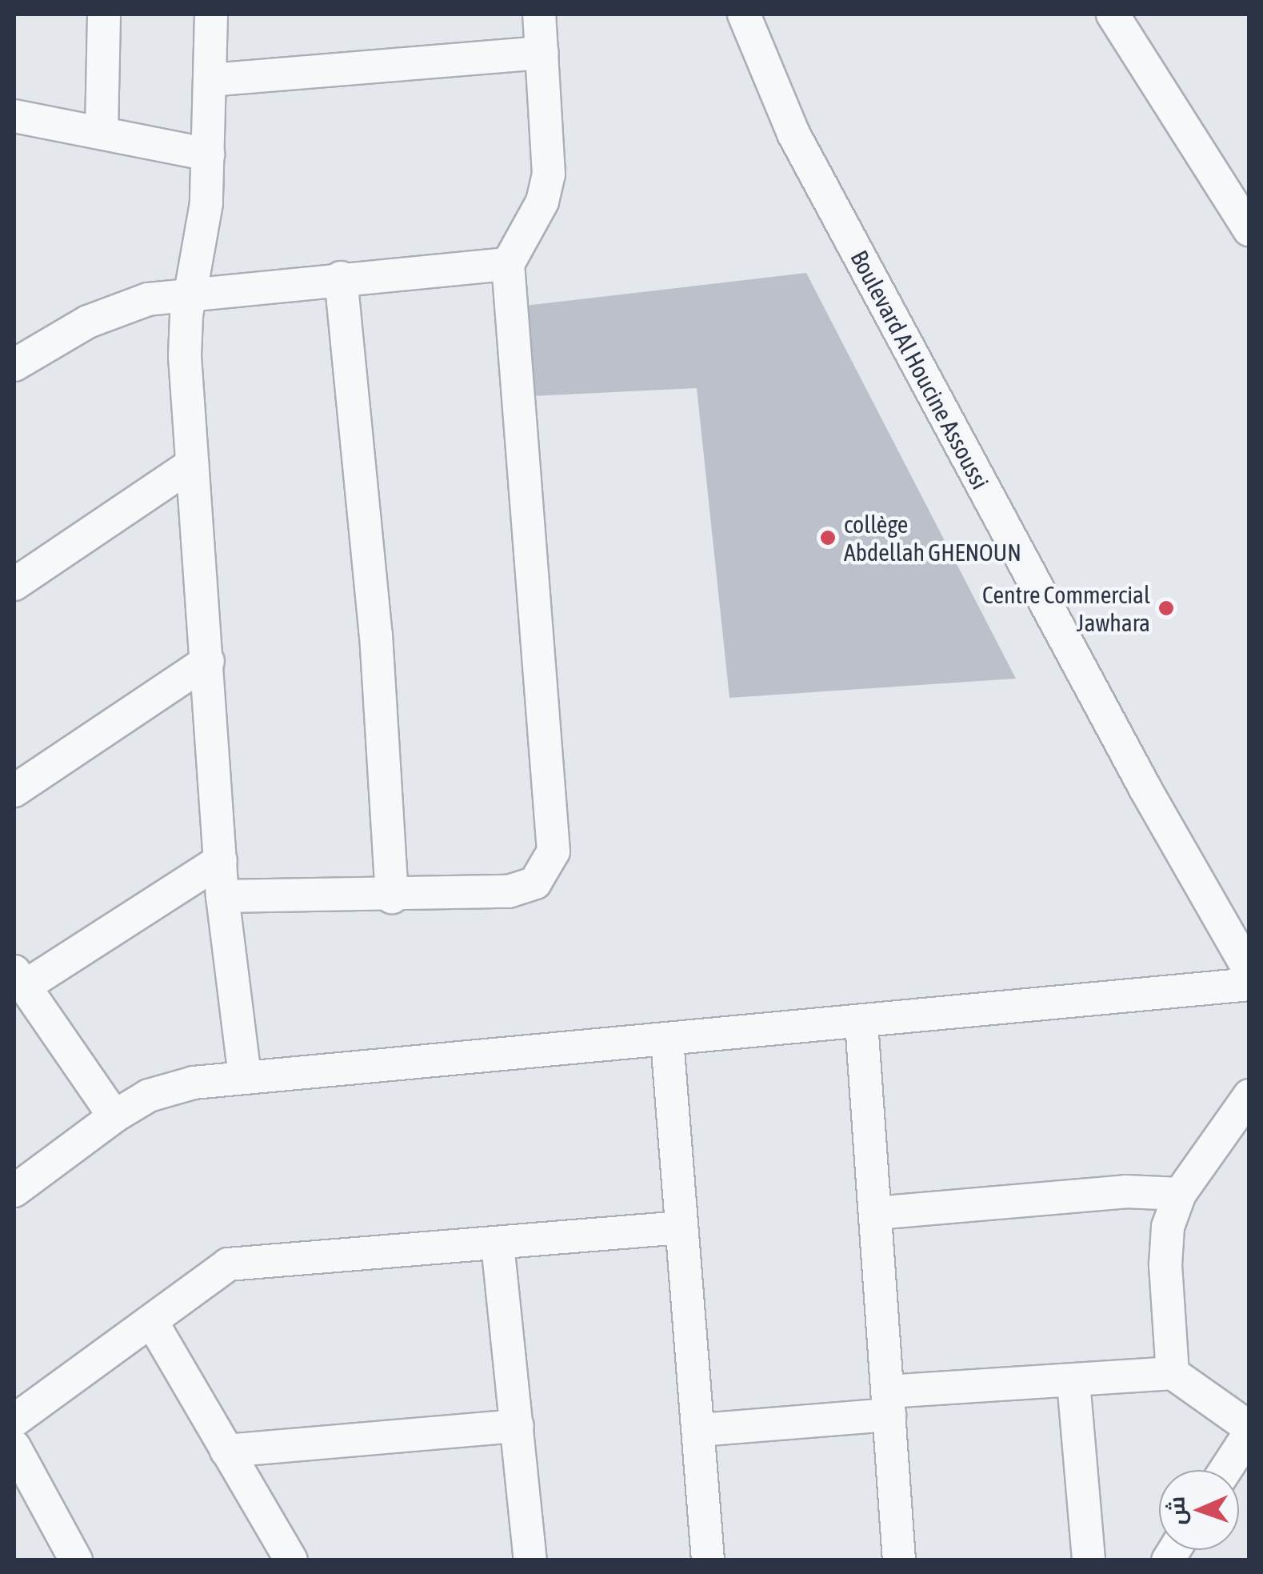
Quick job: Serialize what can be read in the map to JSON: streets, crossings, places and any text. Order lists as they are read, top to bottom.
{
  "streets": {
    "street": ["Boulevard Al Houcine Assoussi"]
  },
  "places": ["collège Abdellah GHENOUN", "Centre Commercial Jawhara"],
  "north": "left"
}
